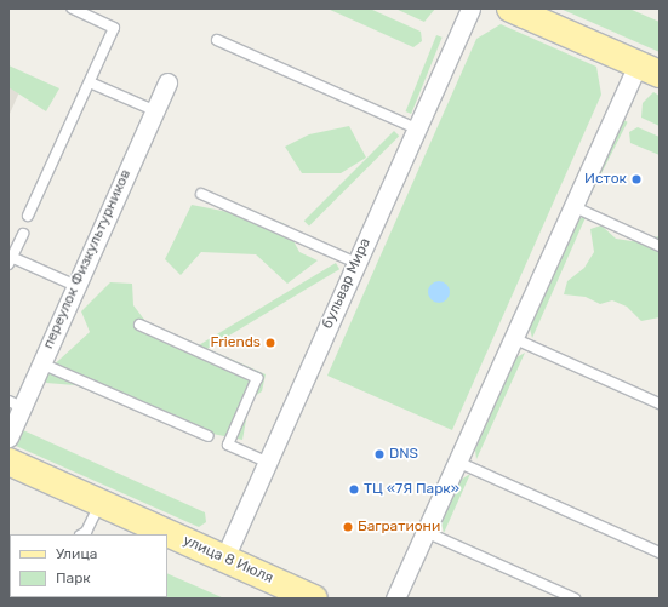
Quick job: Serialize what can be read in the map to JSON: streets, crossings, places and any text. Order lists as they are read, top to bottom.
{
  "streets": {
    "main road": ["улица 8 Июля"],
    "street": ["переулок Физкультурников", "бульвар Мира"]
  },
  "crossings": [
    ["бульвар Мира", "улица 8 Июля"]
  ],
  "places": [
    "Исток",
    "Friends",
    "DNS",
    "ТЦ «7Я Парк»",
    "Багратиони"
  ],
  "legend": ["Улица", "Парк"]
}
